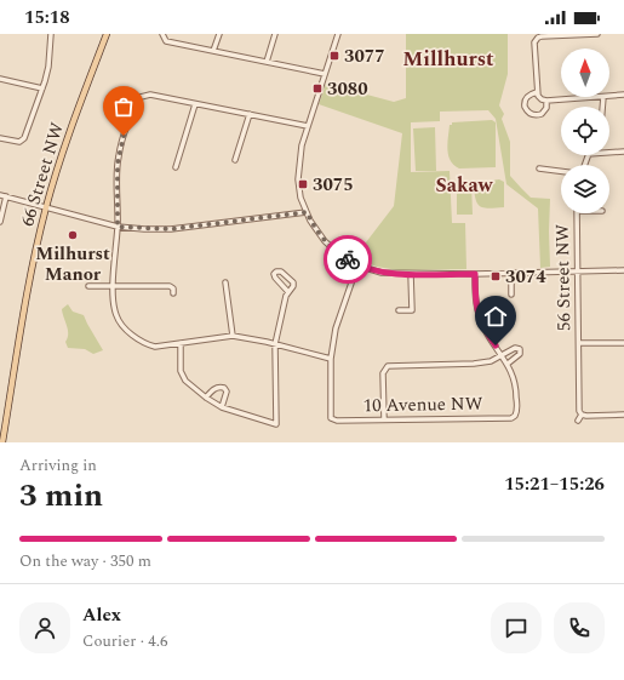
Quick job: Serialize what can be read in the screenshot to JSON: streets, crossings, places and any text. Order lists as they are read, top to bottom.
{
  "streets": {
    "main road": ["66 Street NW"],
    "street": ["56 Street NW", "10 Avenue NW"]
  },
  "districts": ["Millhurst", "Sakaw"],
  "places": {
    "transit": [
      "3077",
      "3080",
      "3075",
      "3074"
    ],
    "other": ["Milhurst Manor"]
  },
  "north": "top",
  "page": {
    "status": "15:18",
    "heading": ["3 min", "Arriving in", "15:21–15:26"],
    "panel": ["Alex", "Courier · 4.6"],
    "bar": "On the way · 350 m"
  }
}
